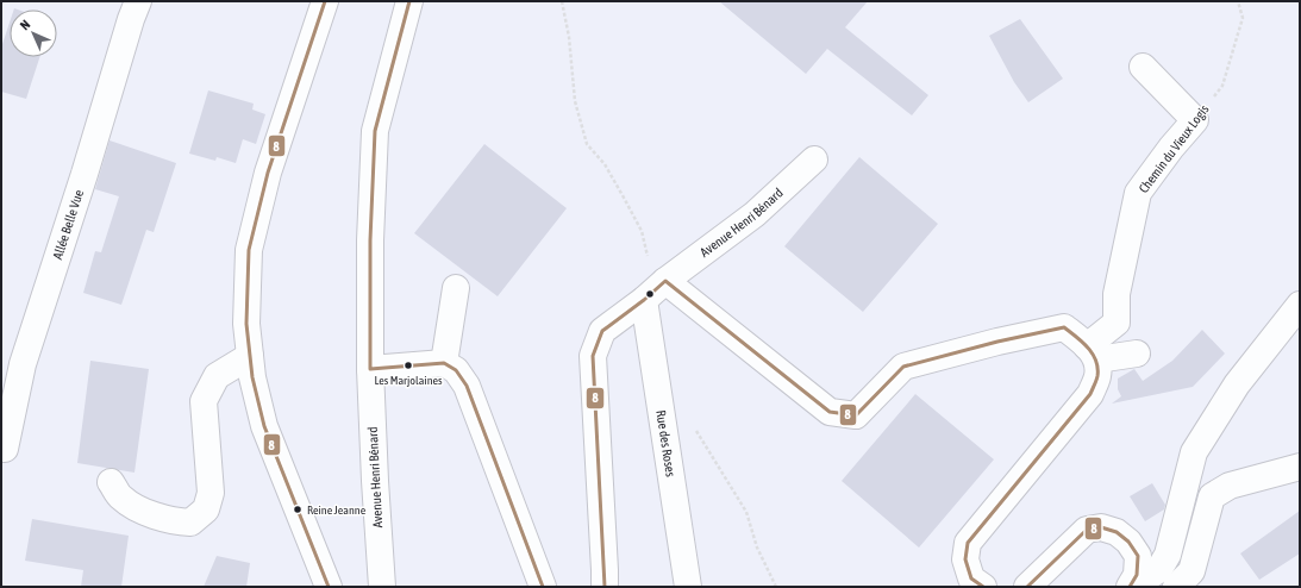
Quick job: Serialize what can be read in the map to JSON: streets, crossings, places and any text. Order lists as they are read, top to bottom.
{
  "streets": {
    "street": [
      "Chemin du Vieux Logis",
      "Avenue Henri Bénard",
      "Allée Belle Vue",
      "Rue des Roses"
    ]
  },
  "crossings": [
    ["Avenue Henri Bénard", "Rue des Roses"]
  ],
  "places": ["Les Marjolaines", "Reine Jeanne"],
  "lines": ["transit line 8"],
  "north": "top left"
}
